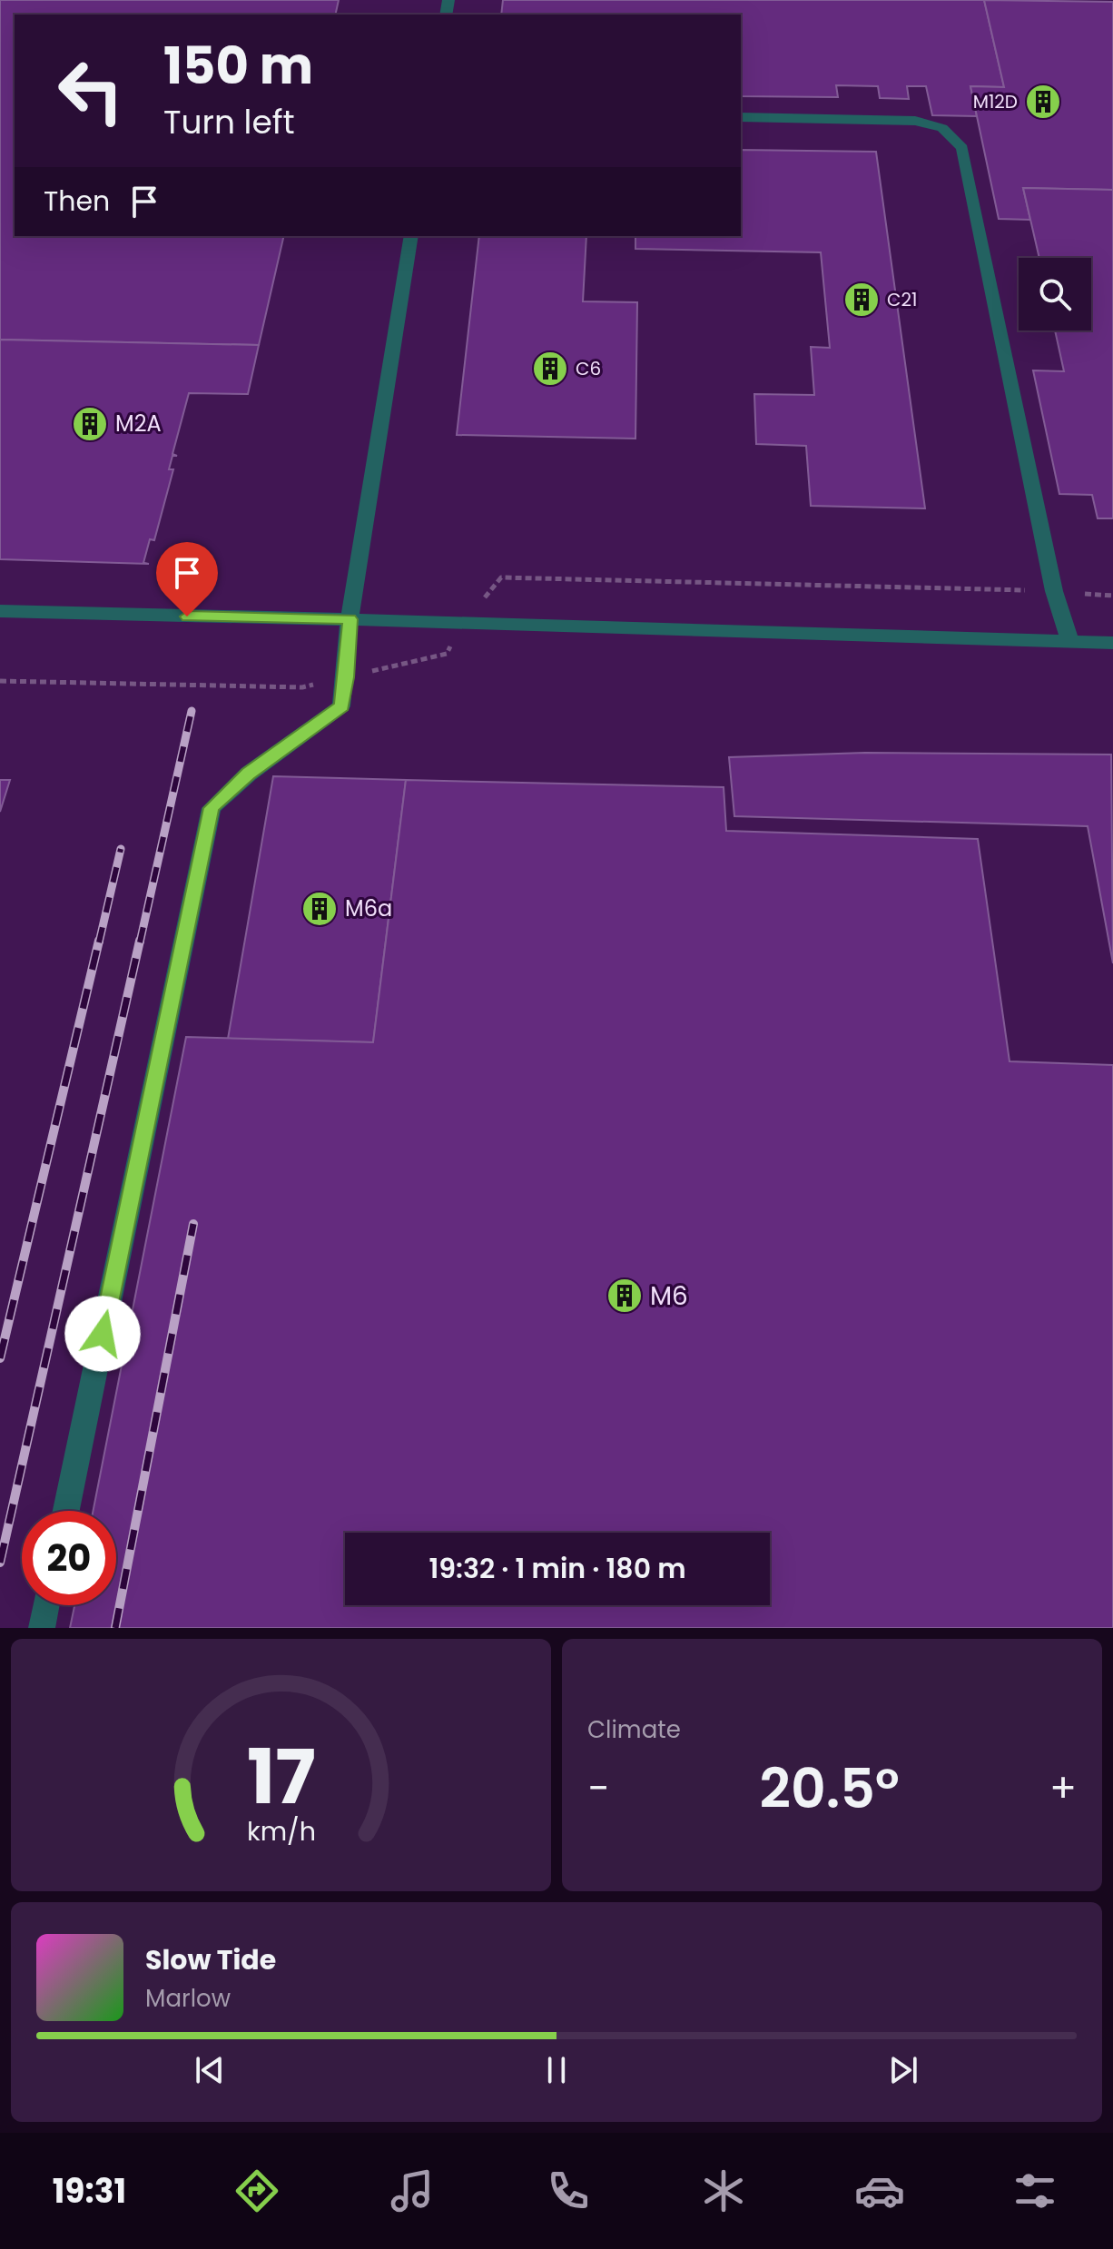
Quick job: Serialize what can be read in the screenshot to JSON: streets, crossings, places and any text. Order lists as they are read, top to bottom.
{
  "places": {
    "building": [
      "M12D",
      "C21",
      "C6",
      "M2A",
      "M6a",
      "M6"
    ]
  },
  "page": {
    "turn": ["150 m", "Turn left"],
    "then": "Then",
    "limit": "20",
    "trip": "19:32 · 1 min · 180 m",
    "tile": "Climate",
    "heat": ["−", "20.5°", "+"],
    "song": ["Slow Tide", "Marlow"],
    "tabs": "19:31",
    "gauge": ["17", "km/h"]
  }
}
